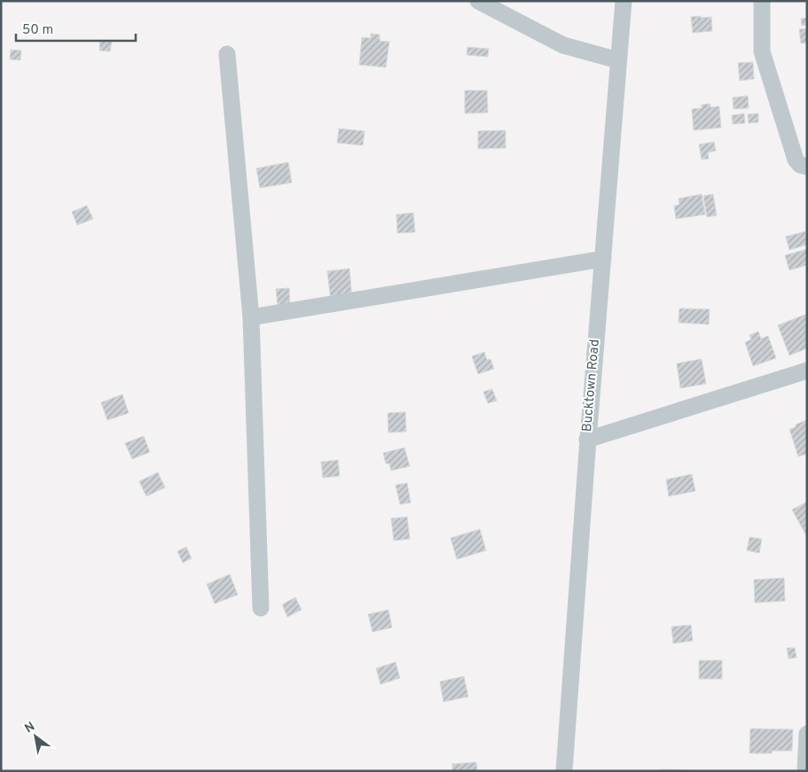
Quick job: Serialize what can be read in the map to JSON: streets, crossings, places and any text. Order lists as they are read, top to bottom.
{
  "streets": {
    "street": ["Bucktown Road"]
  },
  "scale_bar": "50 m",
  "north": "top left"
}
